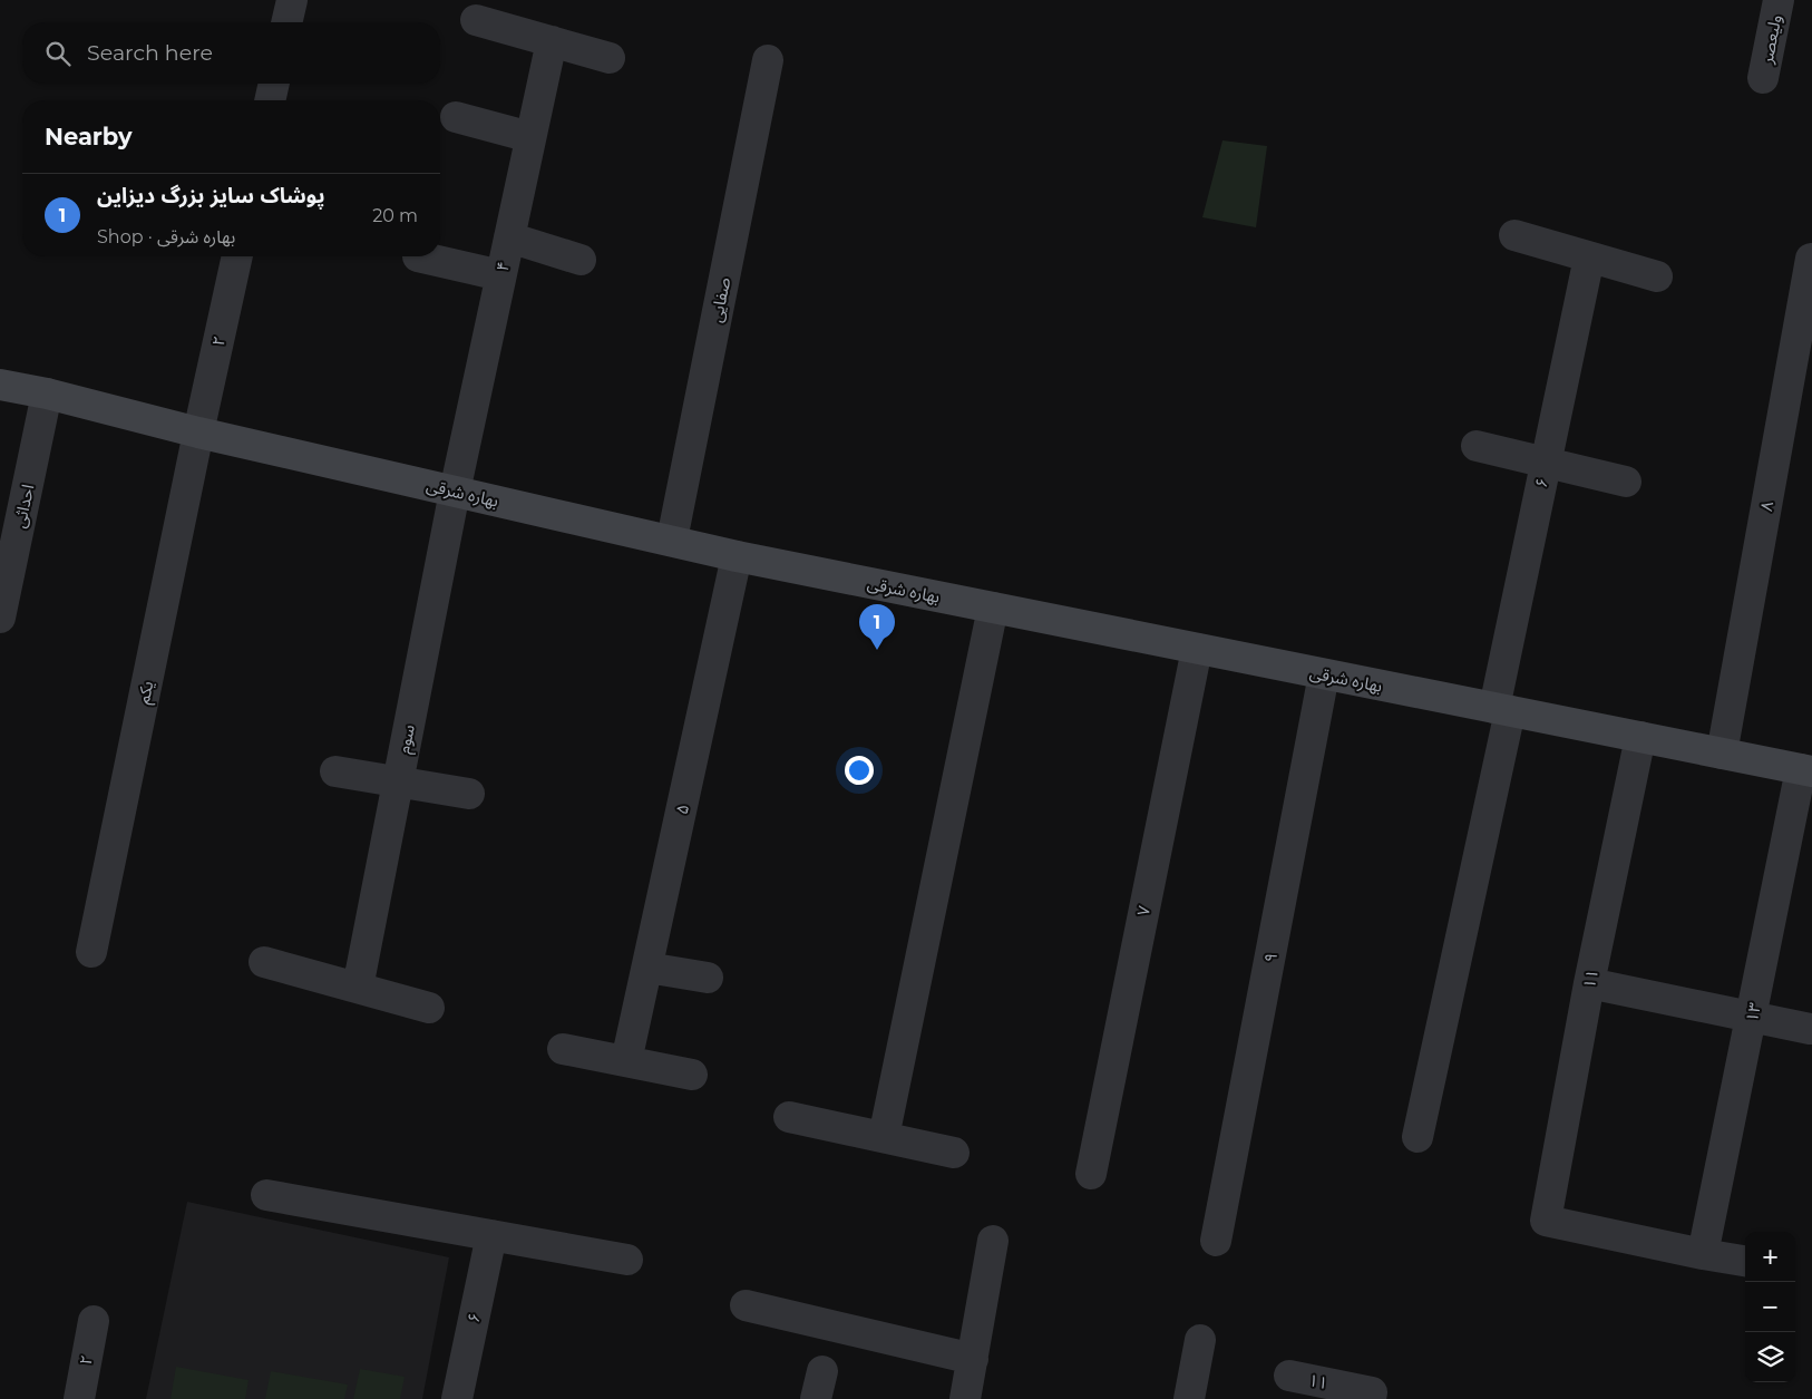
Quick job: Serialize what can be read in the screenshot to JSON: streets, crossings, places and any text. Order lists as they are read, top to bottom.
{
  "streets": {
    "street": [
      "ولیعصر",
      "۴",
      "صفایی",
      "۲",
      "۶",
      "بهاره شرقی",
      "احداثی",
      "۸",
      "یکم",
      "سوم",
      "۵",
      "۷",
      "۹",
      "۱۱",
      "۱۳"
    ]
  },
  "crossings": [
    ["۴", "بهاره شرقی"],
    ["۴", "سوم"],
    ["صفایی", "بهاره شرقی"],
    ["۲", "بهاره شرقی"],
    ["۲", "یکم"],
    ["۶", "بهاره شرقی"],
    ["بهاره شرقی", "احداثی"],
    ["بهاره شرقی", "۸"],
    ["بهاره شرقی", "یکم"],
    ["بهاره شرقی", "سوم"],
    ["بهاره شرقی", "۵"],
    ["بهاره شرقی", "۷"],
    ["بهاره شرقی", "۹"],
    ["بهاره شرقی", "۱۱"],
    ["بهاره شرقی", "۱۳"],
    ["۱۱", "۱۳"]
  ],
  "page": {
    "search": "Search here",
    "heading": "Nearby",
    "list": [
      {
        "mark": "1",
        "name": "پوشاک سایز بزرگ دیزاین",
        "note": "Shop · بهاره شرقی",
        "value": "20 m"
      }
    ],
    "pins": "1",
    "map_buttons": ["+", "−"]
  }
}
